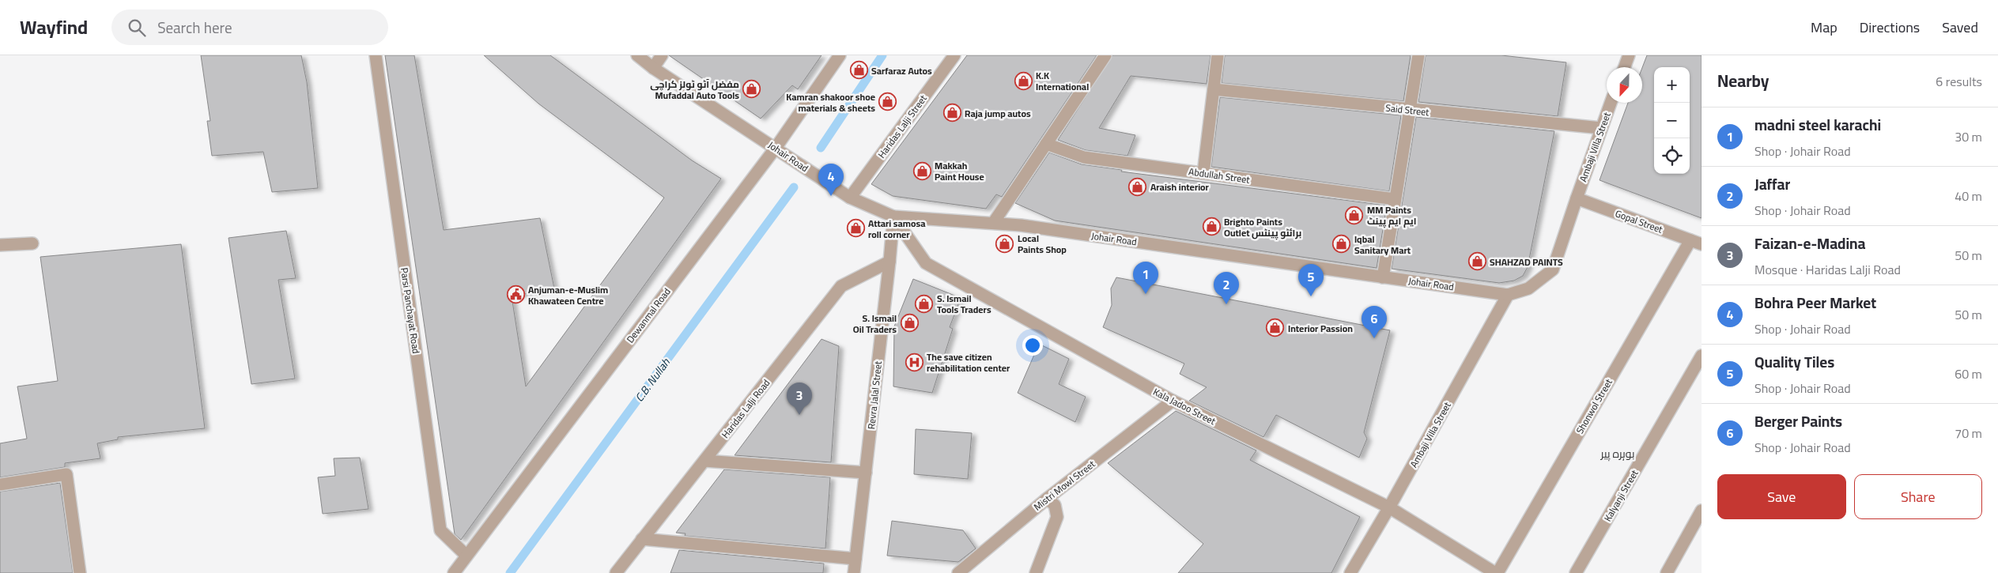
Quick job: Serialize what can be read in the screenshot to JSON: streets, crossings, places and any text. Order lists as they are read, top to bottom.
{
  "streets": {
    "street": [
      "Said Street",
      "Haridas Lalji Street",
      "Ambaji Villa Street",
      "Johair Road",
      "Abdullah Street",
      "Gopal Street",
      "Parsi Panchayat Road",
      "Dewanmal Road",
      "Revra Jalal Street",
      "Kala Jadoo Street",
      "Shonwol Street",
      "Haridas Lalji Road",
      "Mistri Mowl Street",
      "Kalyanji Street"
    ]
  },
  "crossings": [
    ["Said Street", "Ambaji Villa Street"],
    ["Haridas Lalji Street", "Johair Road"],
    ["Ambaji Villa Street", "Johair Road"],
    ["Ambaji Villa Street", "Gopal Street"],
    ["Ambaji Villa Street", "Kala Jadoo Street"],
    ["Johair Road", "Gopal Street"],
    ["Johair Road", "Dewanmal Road"],
    ["Johair Road", "Revra Jalal Street"],
    ["Johair Road", "Kala Jadoo Street"],
    ["Gopal Street", "Shonwol Street"],
    ["Parsi Panchayat Road", "Dewanmal Road"],
    ["Revra Jalal Street", "Kala Jadoo Street"],
    ["Revra Jalal Street", "Haridas Lalji Road"],
    ["Kala Jadoo Street", "Shonwol Street"],
    ["Kala Jadoo Street", "Mistri Mowl Street"]
  ],
  "districts": ["بوہرہ پیر"],
  "water": ["C.B. Nullah"],
  "places": {
    "shop": [
      "Sarfaraz Autos",
      "K.K International",
      "مفضل آٹو ٹولز کراچی Mufaddal Auto Tools",
      "Kamran shakoor shoe materials & sheets",
      "Raja jump autos",
      "Makkah Paint House",
      "Araish interior",
      "MM Paints ایم ایم پینٹ",
      "Brighto Paints Outlet برائٹو پینٹس",
      "Attari samosa roll corner",
      "Local Paints Shop",
      "Iqbal Sanitary Mart",
      "SHAHZAD PAINTS",
      "S. Ismail Tools Traders",
      "S. Ismail Oil Traders",
      "Interior Passion"
    ],
    "public building": ["Anjuman-e-Muslim Khawateen Centre"],
    "hospital": ["The save citizen rehabilitation center"]
  },
  "north": "bottom",
  "page": {
    "header": "Wayfind",
    "search": "Search here",
    "nav": ["Map", "Directions", "Saved"],
    "heading": ["Nearby", "6 results"],
    "map_buttons": ["+", "−"],
    "list": [
      {
        "mark": "1",
        "name": "madni steel karachi",
        "note": "Shop · Johair Road",
        "value": "30 m"
      },
      {
        "mark": "2",
        "name": "Jaffar",
        "note": "Shop · Johair Road",
        "value": "40 m"
      },
      {
        "mark": "3",
        "name": "Faizan-e-Madina",
        "note": "Mosque · Haridas Lalji Road",
        "value": "50 m"
      },
      {
        "mark": "4",
        "name": "Bohra Peer Market",
        "note": "Shop · Johair Road",
        "value": "50 m"
      },
      {
        "mark": "5",
        "name": "Quality Tiles",
        "note": "Shop · Johair Road",
        "value": "60 m"
      },
      {
        "mark": "6",
        "name": "Berger Paints",
        "note": "Shop · Johair Road",
        "value": "70 m"
      }
    ],
    "pins": [
      "4",
      "1",
      "5",
      "2",
      "6",
      "3"
    ],
    "buttons": ["Save", "Share"]
  }
}
